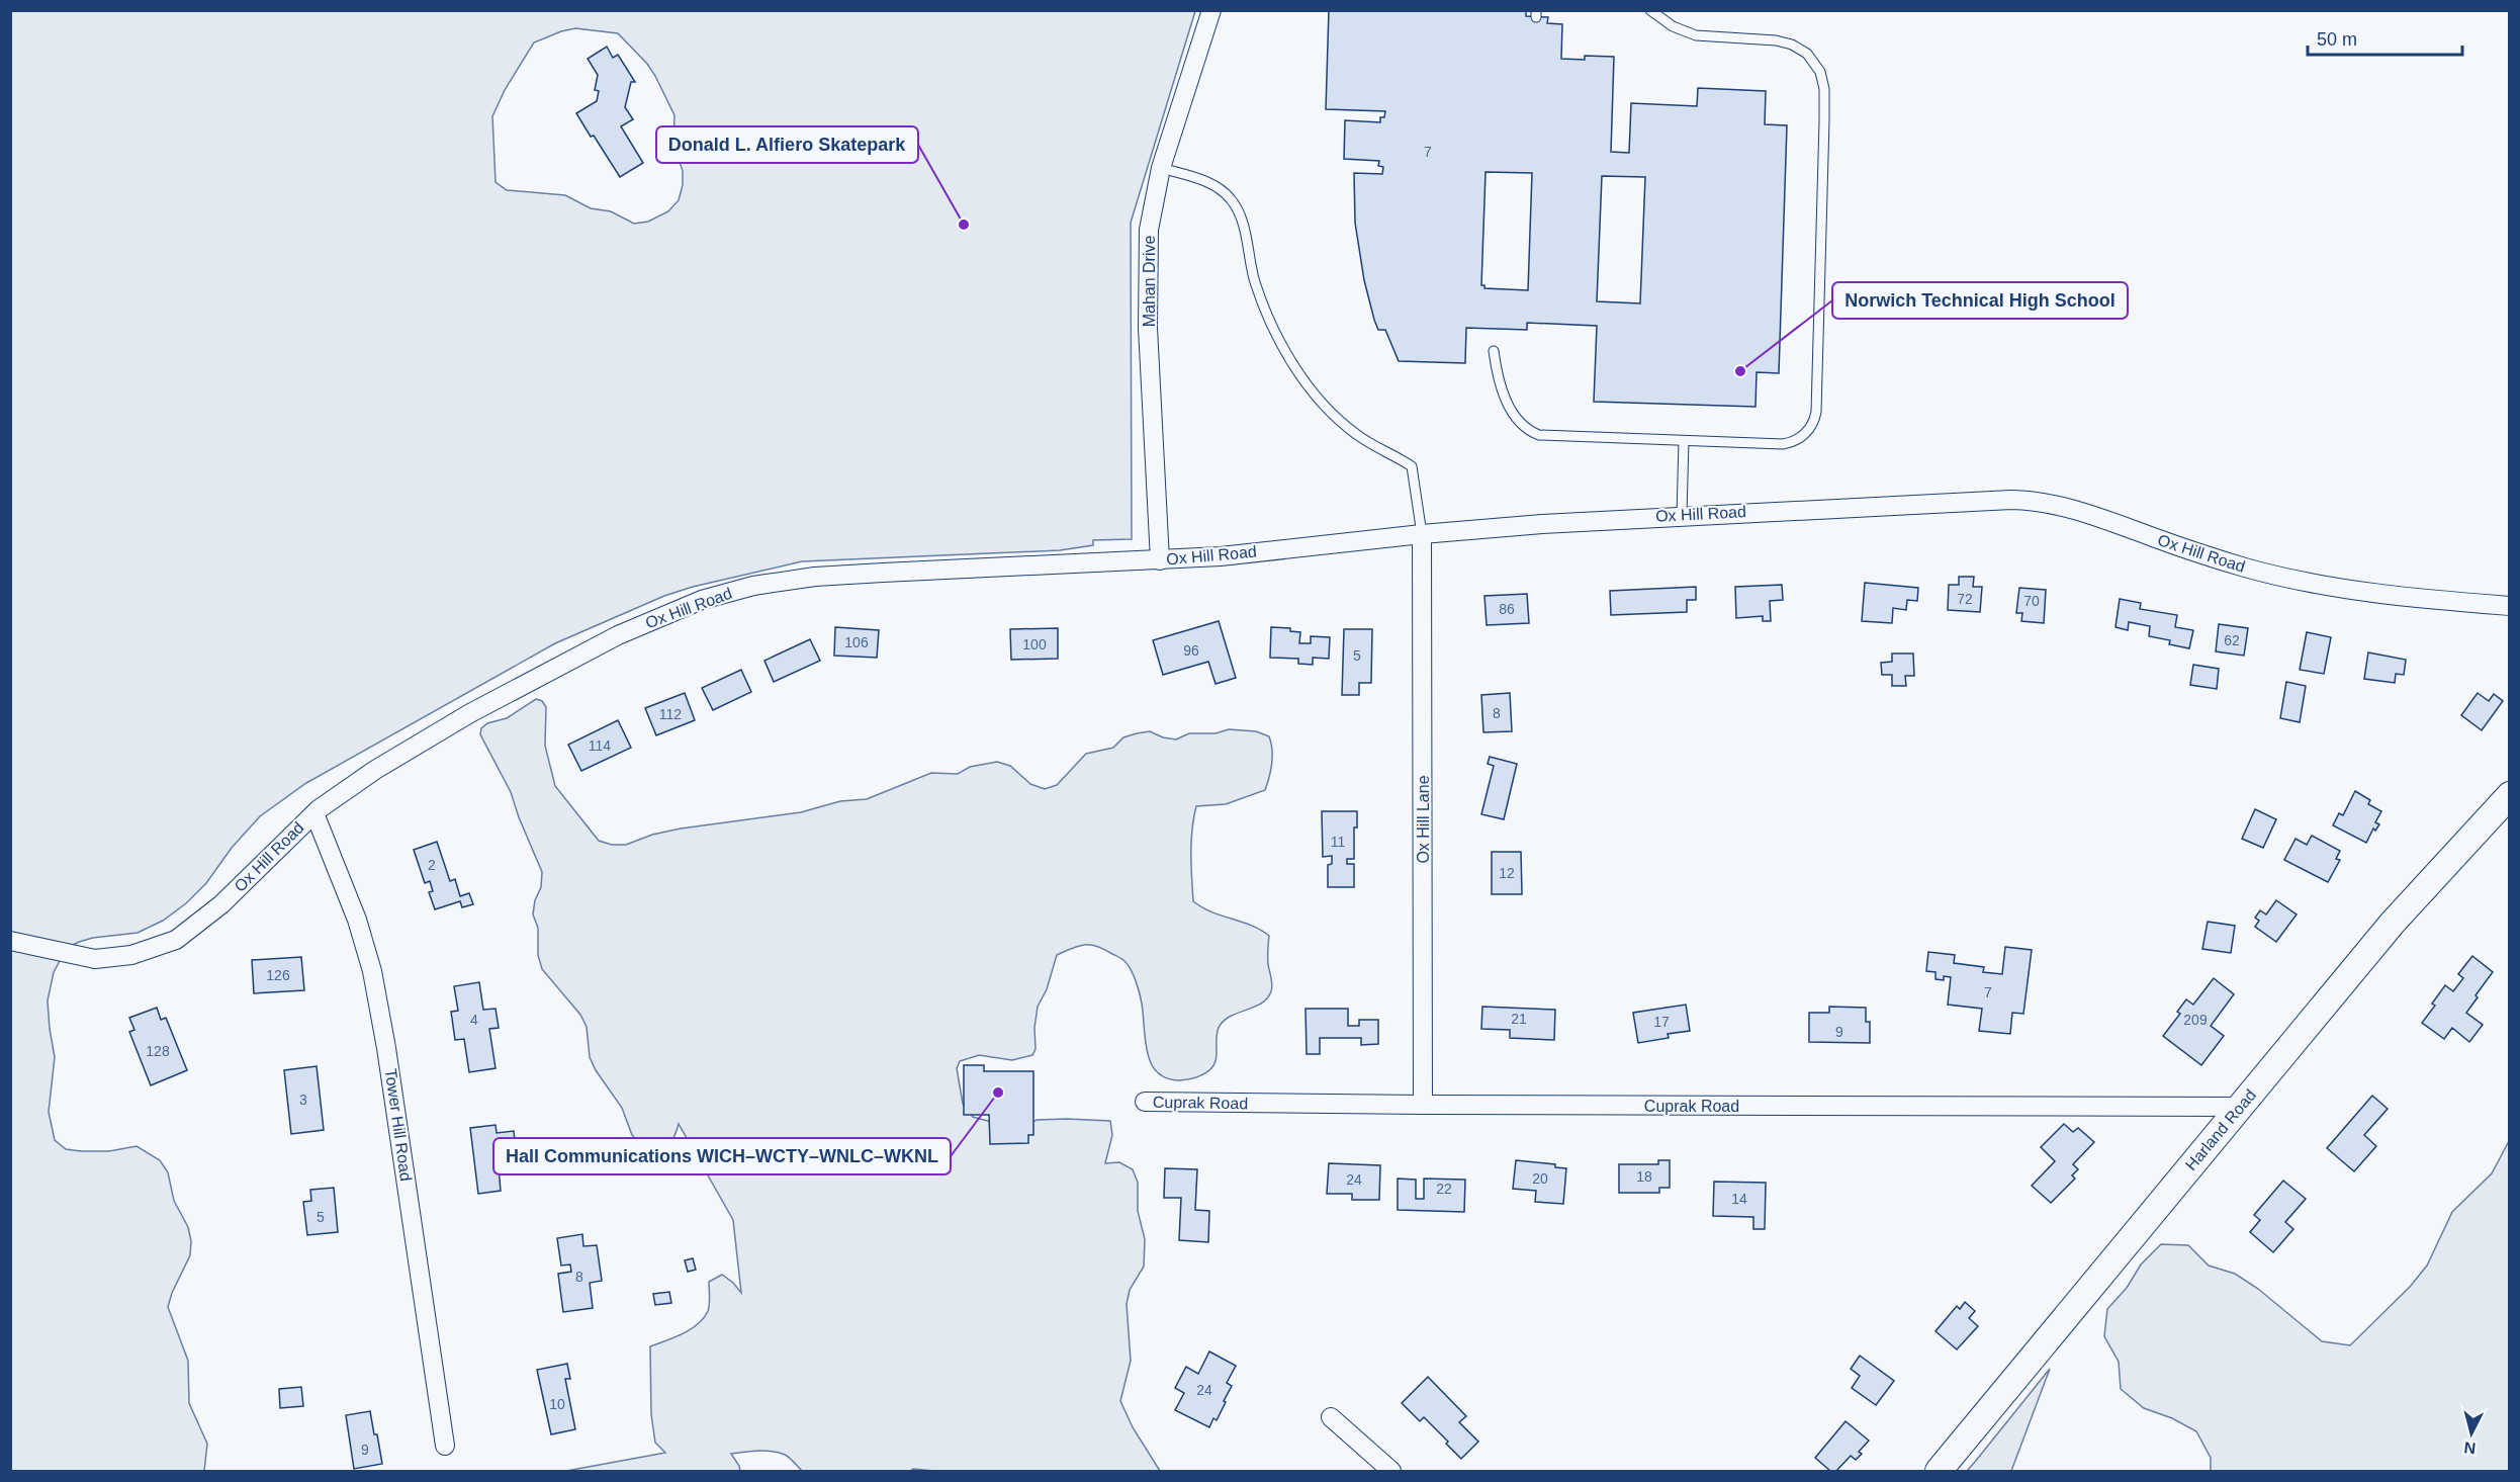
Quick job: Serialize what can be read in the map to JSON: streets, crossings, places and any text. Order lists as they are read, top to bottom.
{
  "streets": {
    "main road": ["Harland Road"],
    "street": [
      "Mahan Drive",
      "Ox Hill Road",
      "Ox Hill Lane",
      "Cuprak Road",
      "Tower Hill Road"
    ]
  },
  "crossings": [
    ["Mahan Drive", "Ox Hill Road"],
    ["Ox Hill Road", "Ox Hill Lane"],
    ["Ox Hill Road", "Tower Hill Road"],
    ["Ox Hill Lane", "Cuprak Road"],
    ["Cuprak Road", "Harland Road"]
  ],
  "places": ["Donald L. Alfiero Skatepark", "Norwich Technical High School", "Hall Communications WICH–WCTY–WNLC–WKNL"],
  "house_numbers": [
    "7",
    "72",
    "70",
    "86",
    "62",
    "106",
    "100",
    "96",
    "5",
    "8",
    "112",
    "114",
    "11",
    "2",
    "12",
    "126",
    "7",
    "21",
    "4",
    "209",
    "17",
    "9",
    "128",
    "3",
    "18",
    "20",
    "24",
    "22",
    "14",
    "5",
    "8",
    "24",
    "10",
    "9"
  ],
  "scale_bar": "50 m",
  "north": "bottom"
}
